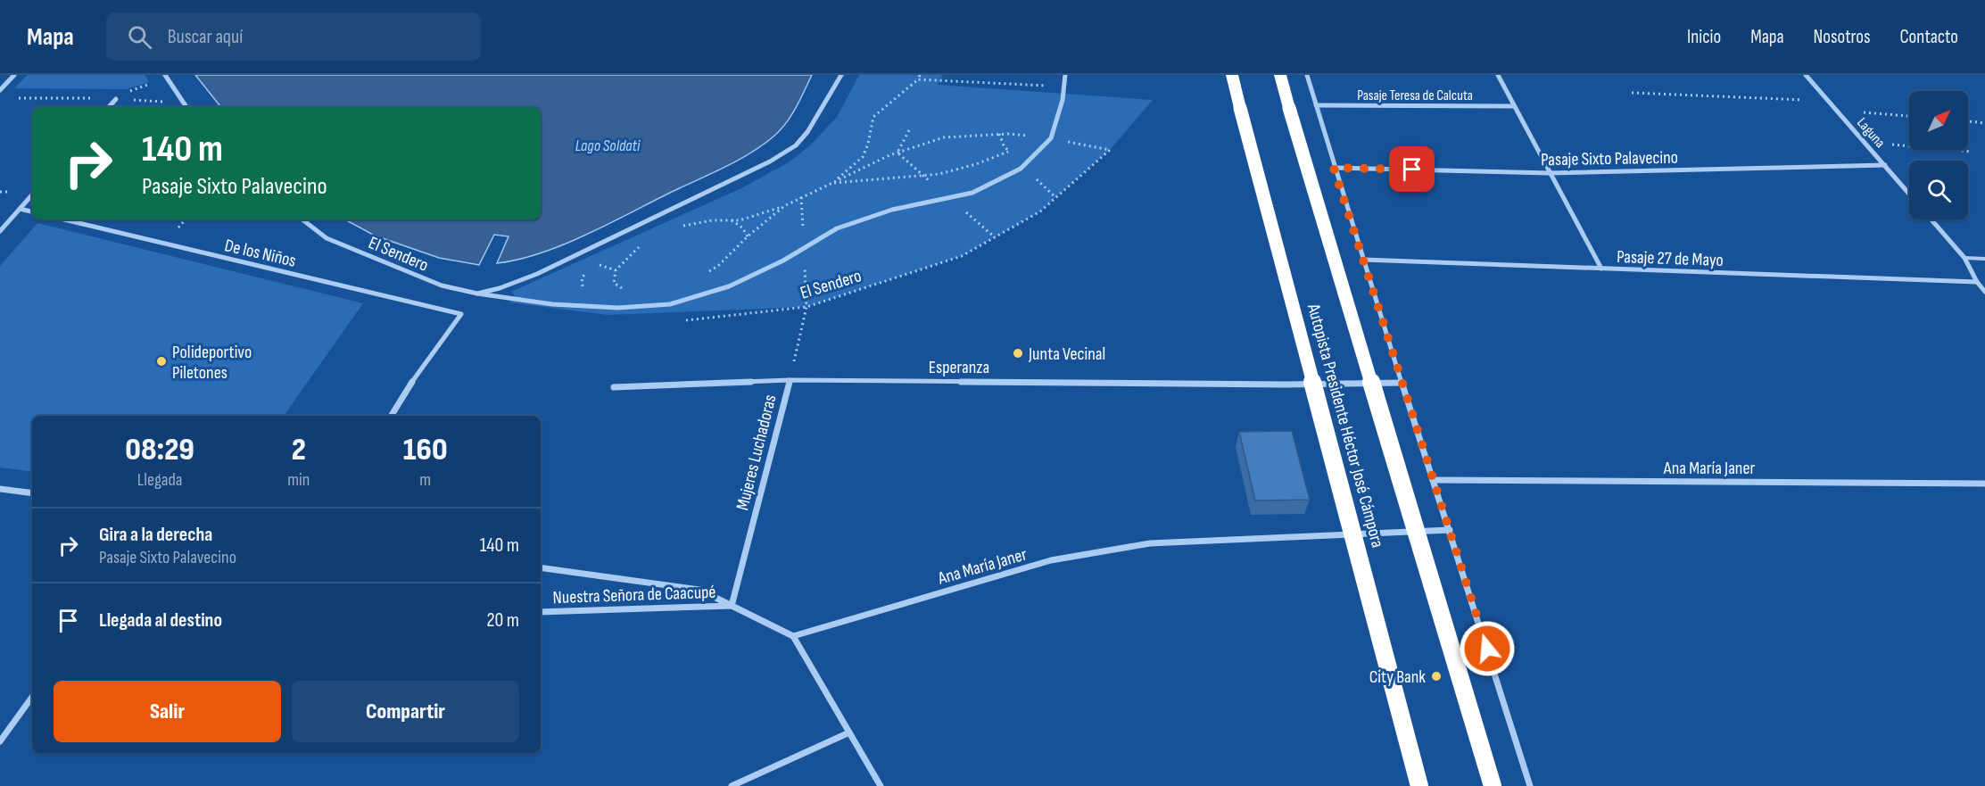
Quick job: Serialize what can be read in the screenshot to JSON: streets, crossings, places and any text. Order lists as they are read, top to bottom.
{
  "streets": {
    "highway": ["Autopista Presidente Héctor José Cámpora"],
    "street": [
      "Pasaje Teresa de Calcuta",
      "Laguna",
      "Pasaje Sixto Palavecino",
      "De los Niños",
      "El Sendero",
      "Pasaje 27 de Mayo",
      "Esperanza",
      "Mujeres Luchadoras",
      "Ana María Janer",
      "Nuestra Señora de Caacupé"
    ]
  },
  "crossings": [
    ["Laguna", "Pasaje Sixto Palavecino"],
    ["El Sendero", "Mujeres Luchadoras"],
    ["Esperanza", "Mujeres Luchadoras"],
    ["Mujeres Luchadoras", "Nuestra Señora de Caacupé"]
  ],
  "water": ["Lago Soldati"],
  "places": ["Junta Vecinal", "Polideportivo Piletones", "City Bank"],
  "north": "top right",
  "page": {
    "header": "Mapa",
    "search": "Buscar aquí",
    "nav": [
      "Inicio",
      "Mapa",
      "Nosotros",
      "Contacto"
    ],
    "turn": ["140 m", "Pasaje Sixto Palavecino"],
    "eta": [
      "08:29",
      "Llegada",
      "2",
      "min",
      "160",
      "m"
    ],
    "list": [
      {
        "name": "Gira a la derecha",
        "note": "Pasaje Sixto Palavecino",
        "value": "140 m"
      },
      {
        "name": "Llegada al destino",
        "value": "20 m"
      }
    ],
    "buttons": ["Salir", "Compartir"]
  }
}
